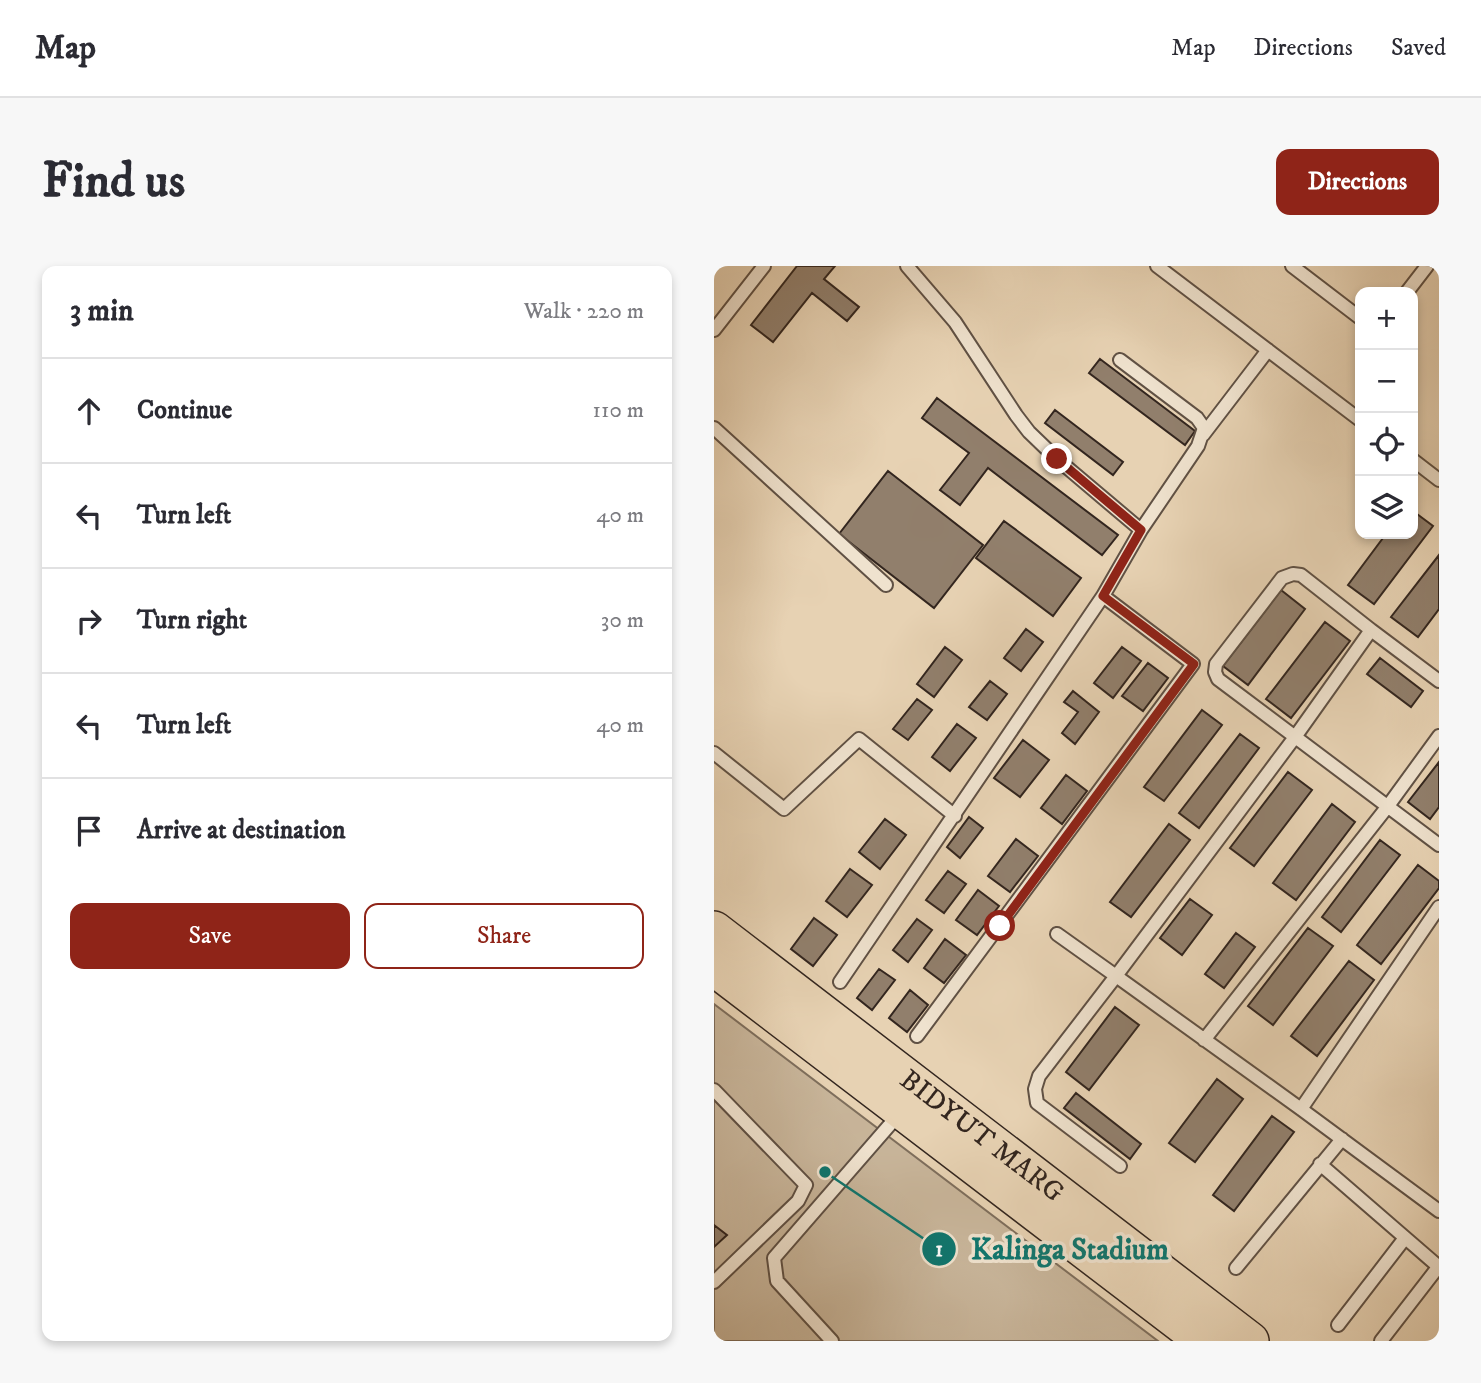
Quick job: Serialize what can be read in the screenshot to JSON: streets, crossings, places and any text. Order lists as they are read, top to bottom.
{
  "streets": {
    "main road": ["BIDYUT MARG"]
  },
  "places": ["Kalinga Stadium"],
  "page": {
    "header": "Map",
    "nav": ["Map", "Directions", "Saved"],
    "buttons": [
      "Directions",
      ["Save", "Share"]
    ],
    "title": "Find us",
    "heading": ["3 min", "Walk · 220 m"],
    "map_buttons": ["+", "−"],
    "list": [
      ["Continue", "110 m"],
      ["Turn left", "40 m"],
      ["Turn right", "30 m"],
      ["Turn left", "40 m"],
      "Arrive at destination"
    ]
  }
}
